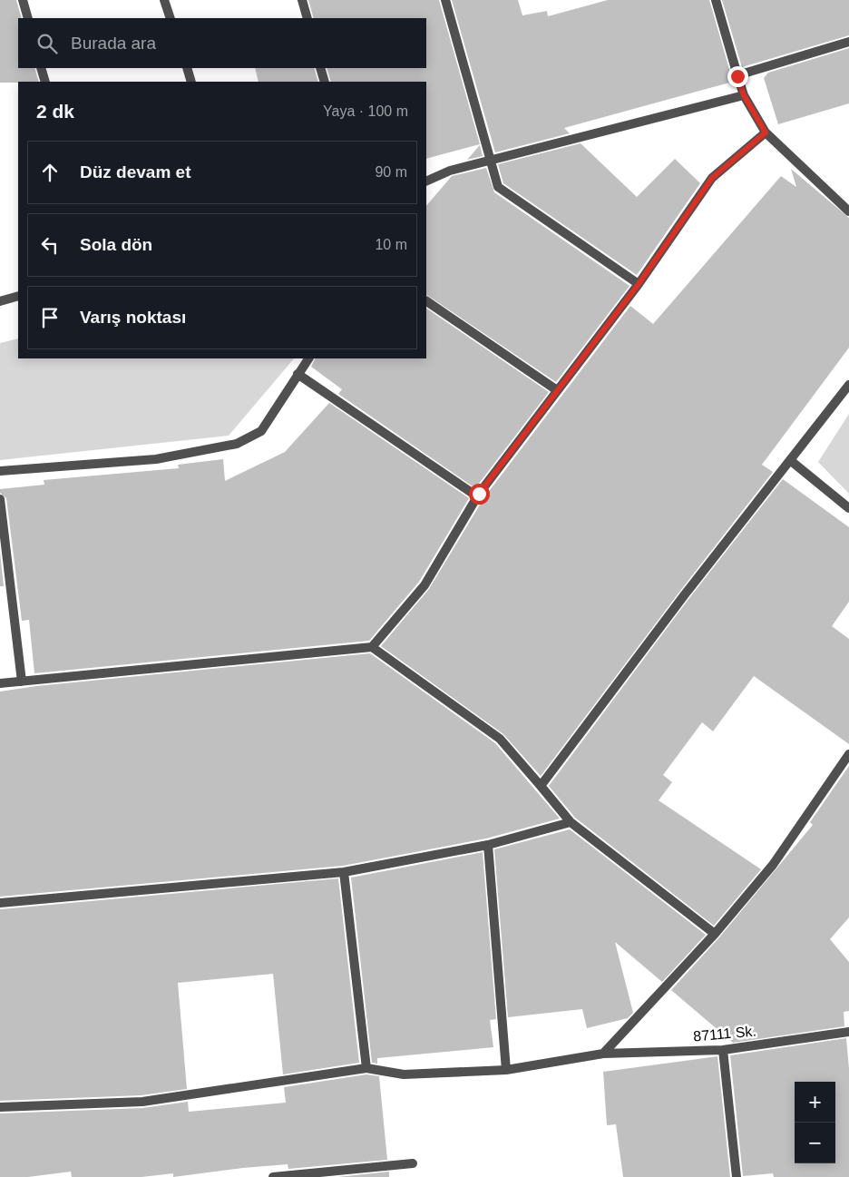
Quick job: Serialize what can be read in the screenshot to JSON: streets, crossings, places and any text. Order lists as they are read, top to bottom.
{
  "streets": {
    "street": ["87111 Sk."]
  },
  "page": {
    "search": "Burada ara",
    "heading": ["2 dk", "Yaya · 100 m"],
    "list": [
      ["Düz devam et", "90 m"],
      ["Sola dön", "10 m"],
      "Varış noktası"
    ],
    "map_buttons": ["+", "−"]
  }
}
